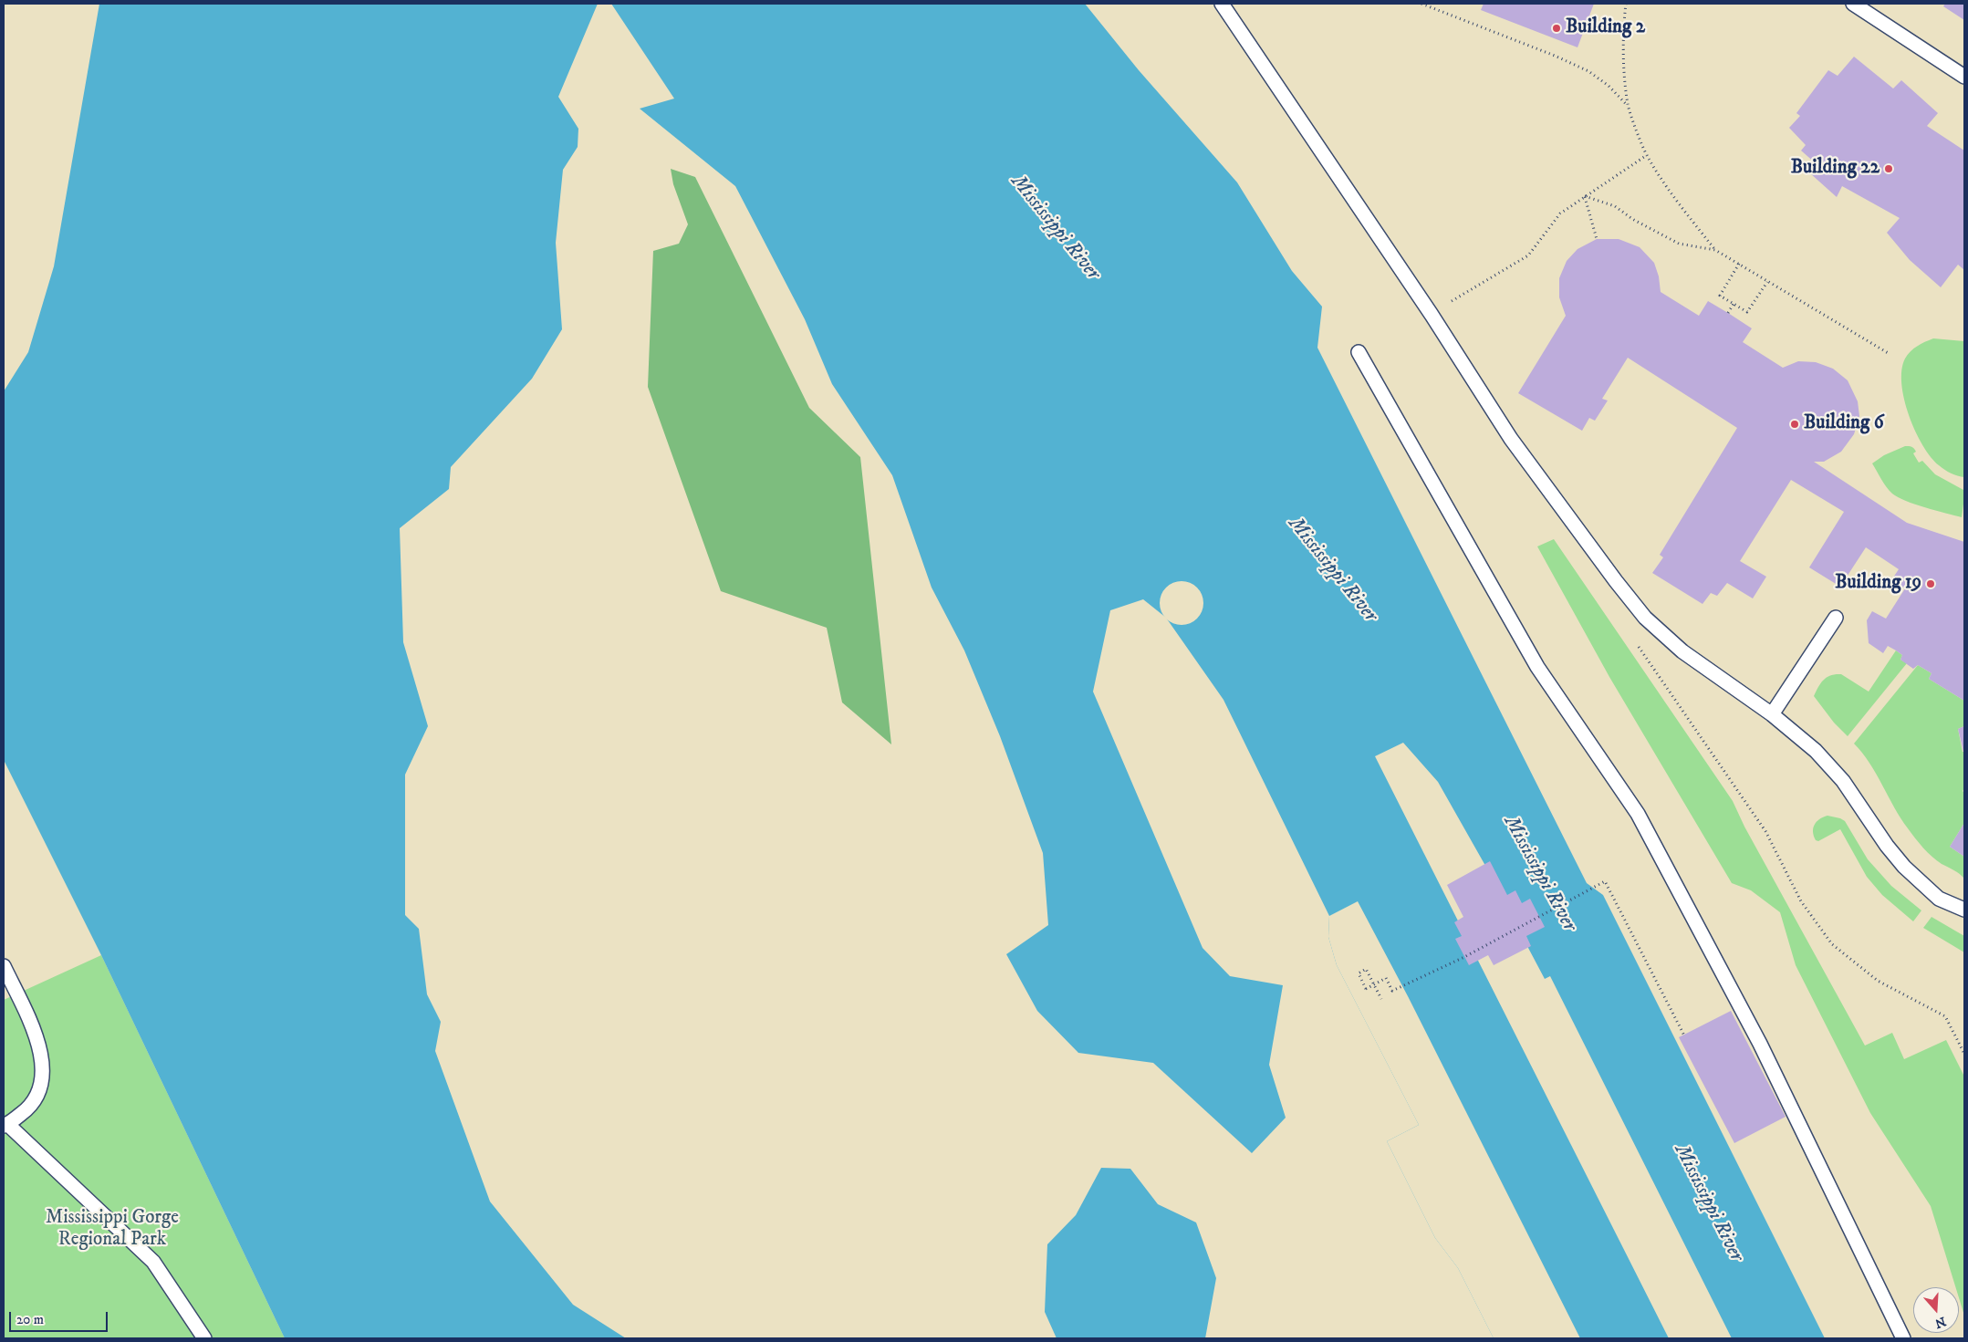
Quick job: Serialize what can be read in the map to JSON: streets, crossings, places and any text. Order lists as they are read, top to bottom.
{
  "water": ["Mississippi River"],
  "parks": ["Mississippi Gorge Regional Park"],
  "places": [
    "Building 2",
    "Building 22",
    "Building 6",
    "Building 19"
  ],
  "scale_bar": "20 m",
  "north": "bottom"
}
